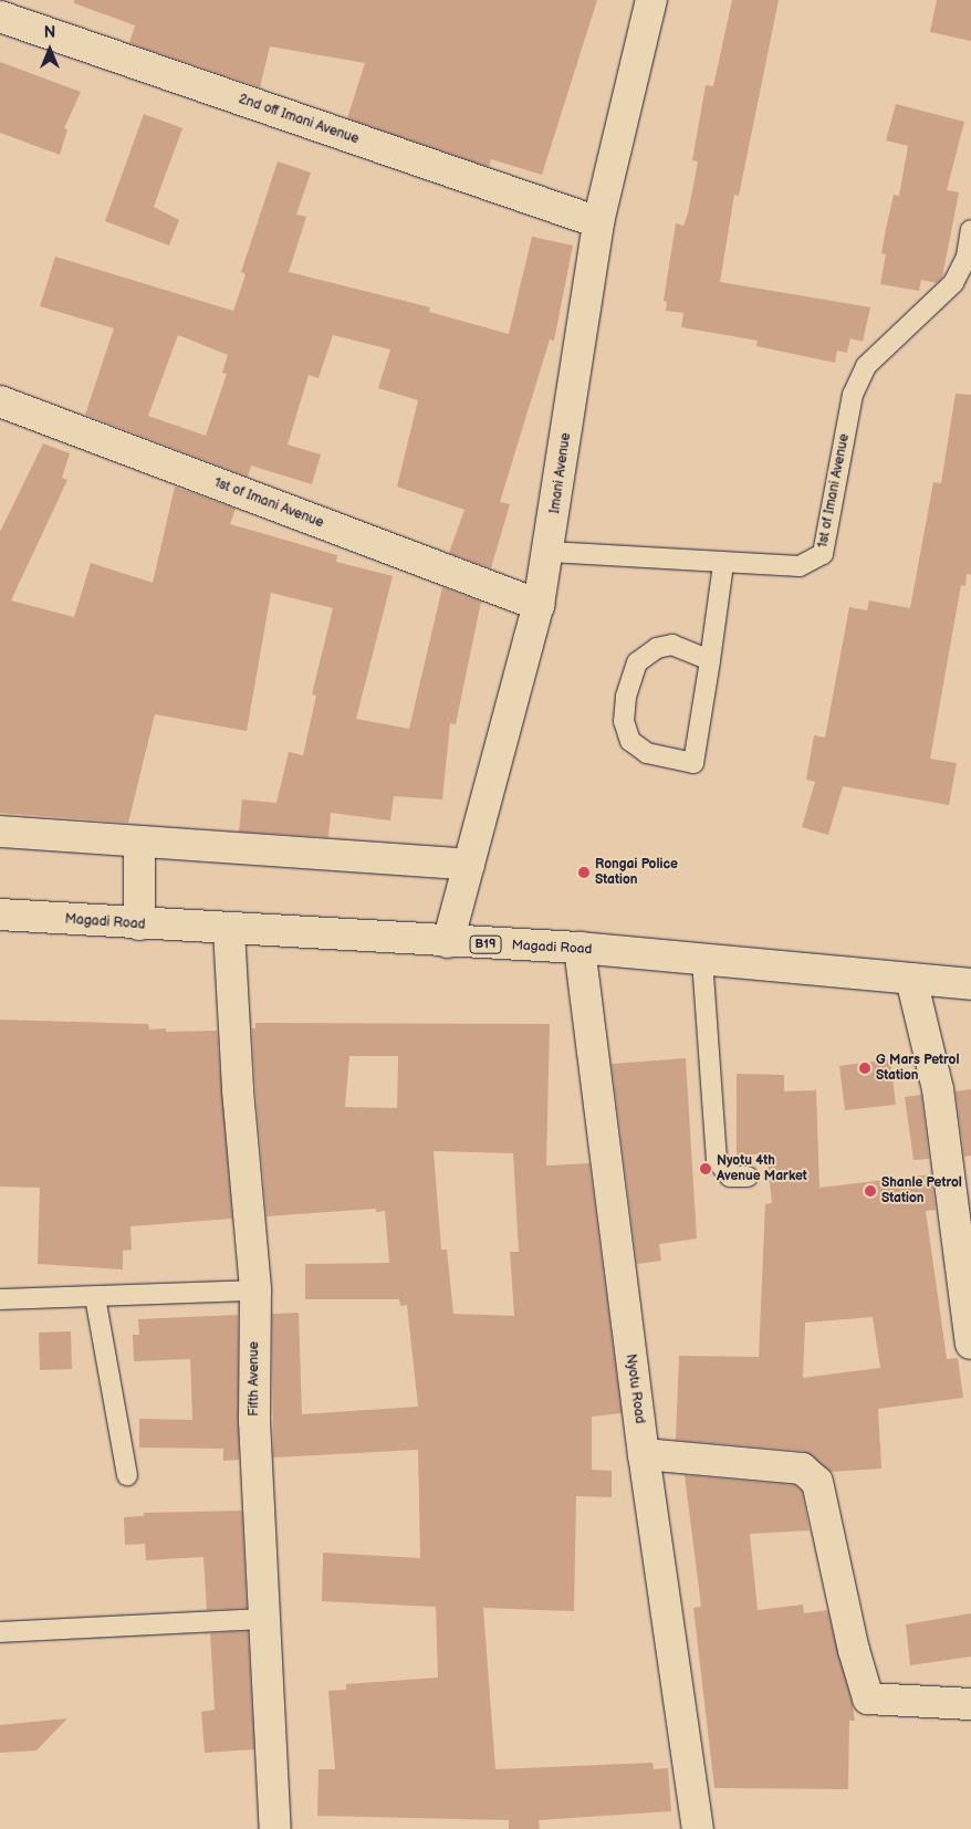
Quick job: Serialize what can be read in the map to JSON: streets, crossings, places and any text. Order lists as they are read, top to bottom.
{
  "streets": {
    "main road": [
      "2nd off Imani Avenue",
      "Imani Avenue",
      "1st of Imani Avenue",
      "Magadi Road",
      "B19",
      "Fifth Avenue",
      "Nyotu Road"
    ]
  },
  "crossings": [
    ["2nd off Imani Avenue", "Imani Avenue"],
    ["Imani Avenue", "1st of Imani Avenue"],
    ["Imani Avenue", "Magadi Road"],
    ["Magadi Road", "Fifth Avenue"],
    ["Magadi Road", "Nyotu Road"]
  ],
  "places": [
    "Rongai Police Station",
    "G Mars Petrol Station",
    "Nyotu 4th Avenue Market",
    "Shanle Petrol Station"
  ],
  "north": "top"
}
